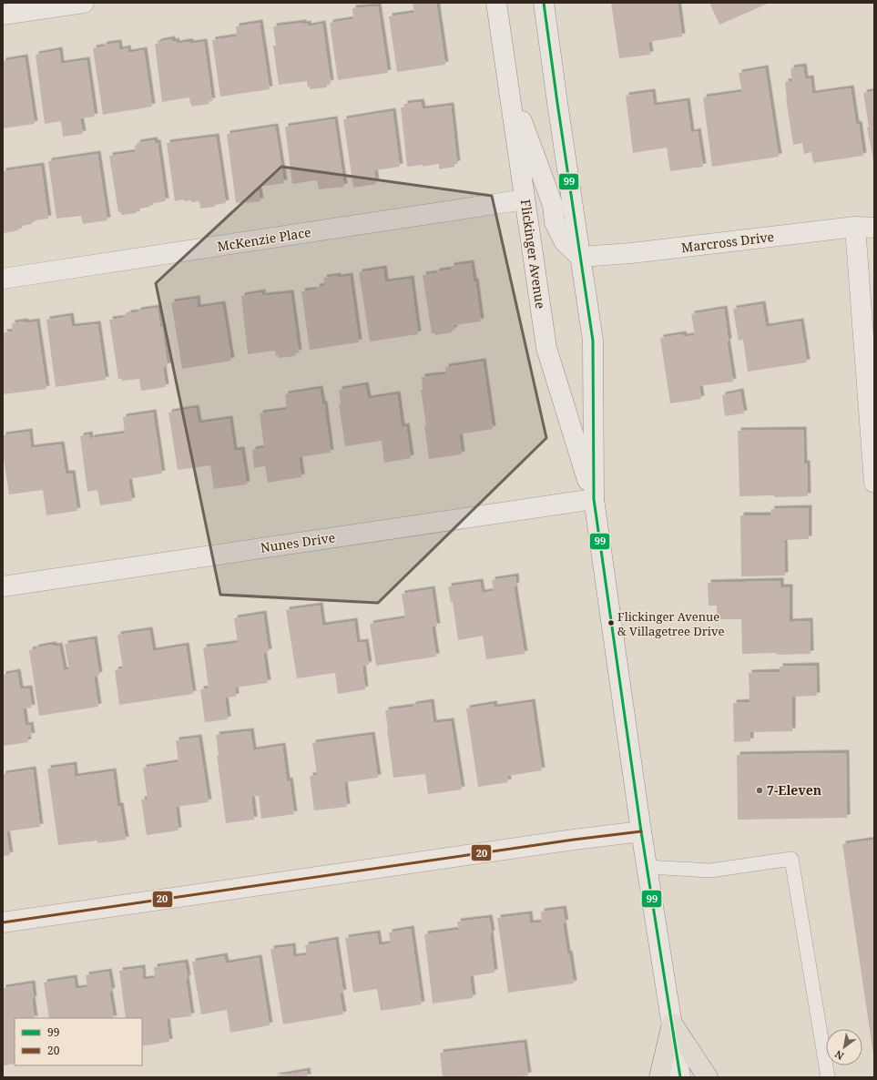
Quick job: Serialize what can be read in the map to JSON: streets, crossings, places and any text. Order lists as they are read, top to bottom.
{
  "streets": {
    "street": [
      "McKenzie Place",
      "Marcross Drive",
      "Flickinger Avenue",
      "Nunes Drive"
    ]
  },
  "crossings": [
    ["McKenzie Place", "Flickinger Avenue"],
    ["Marcross Drive", "Flickinger Avenue"],
    ["Flickinger Avenue", "Nunes Drive"]
  ],
  "places": ["Flickinger Avenue & Villagetree Drive", "7-Eleven"],
  "lines": ["transit line 99", "transit line 20"],
  "legend": ["99", "20"],
  "north": "bottom left"
}
